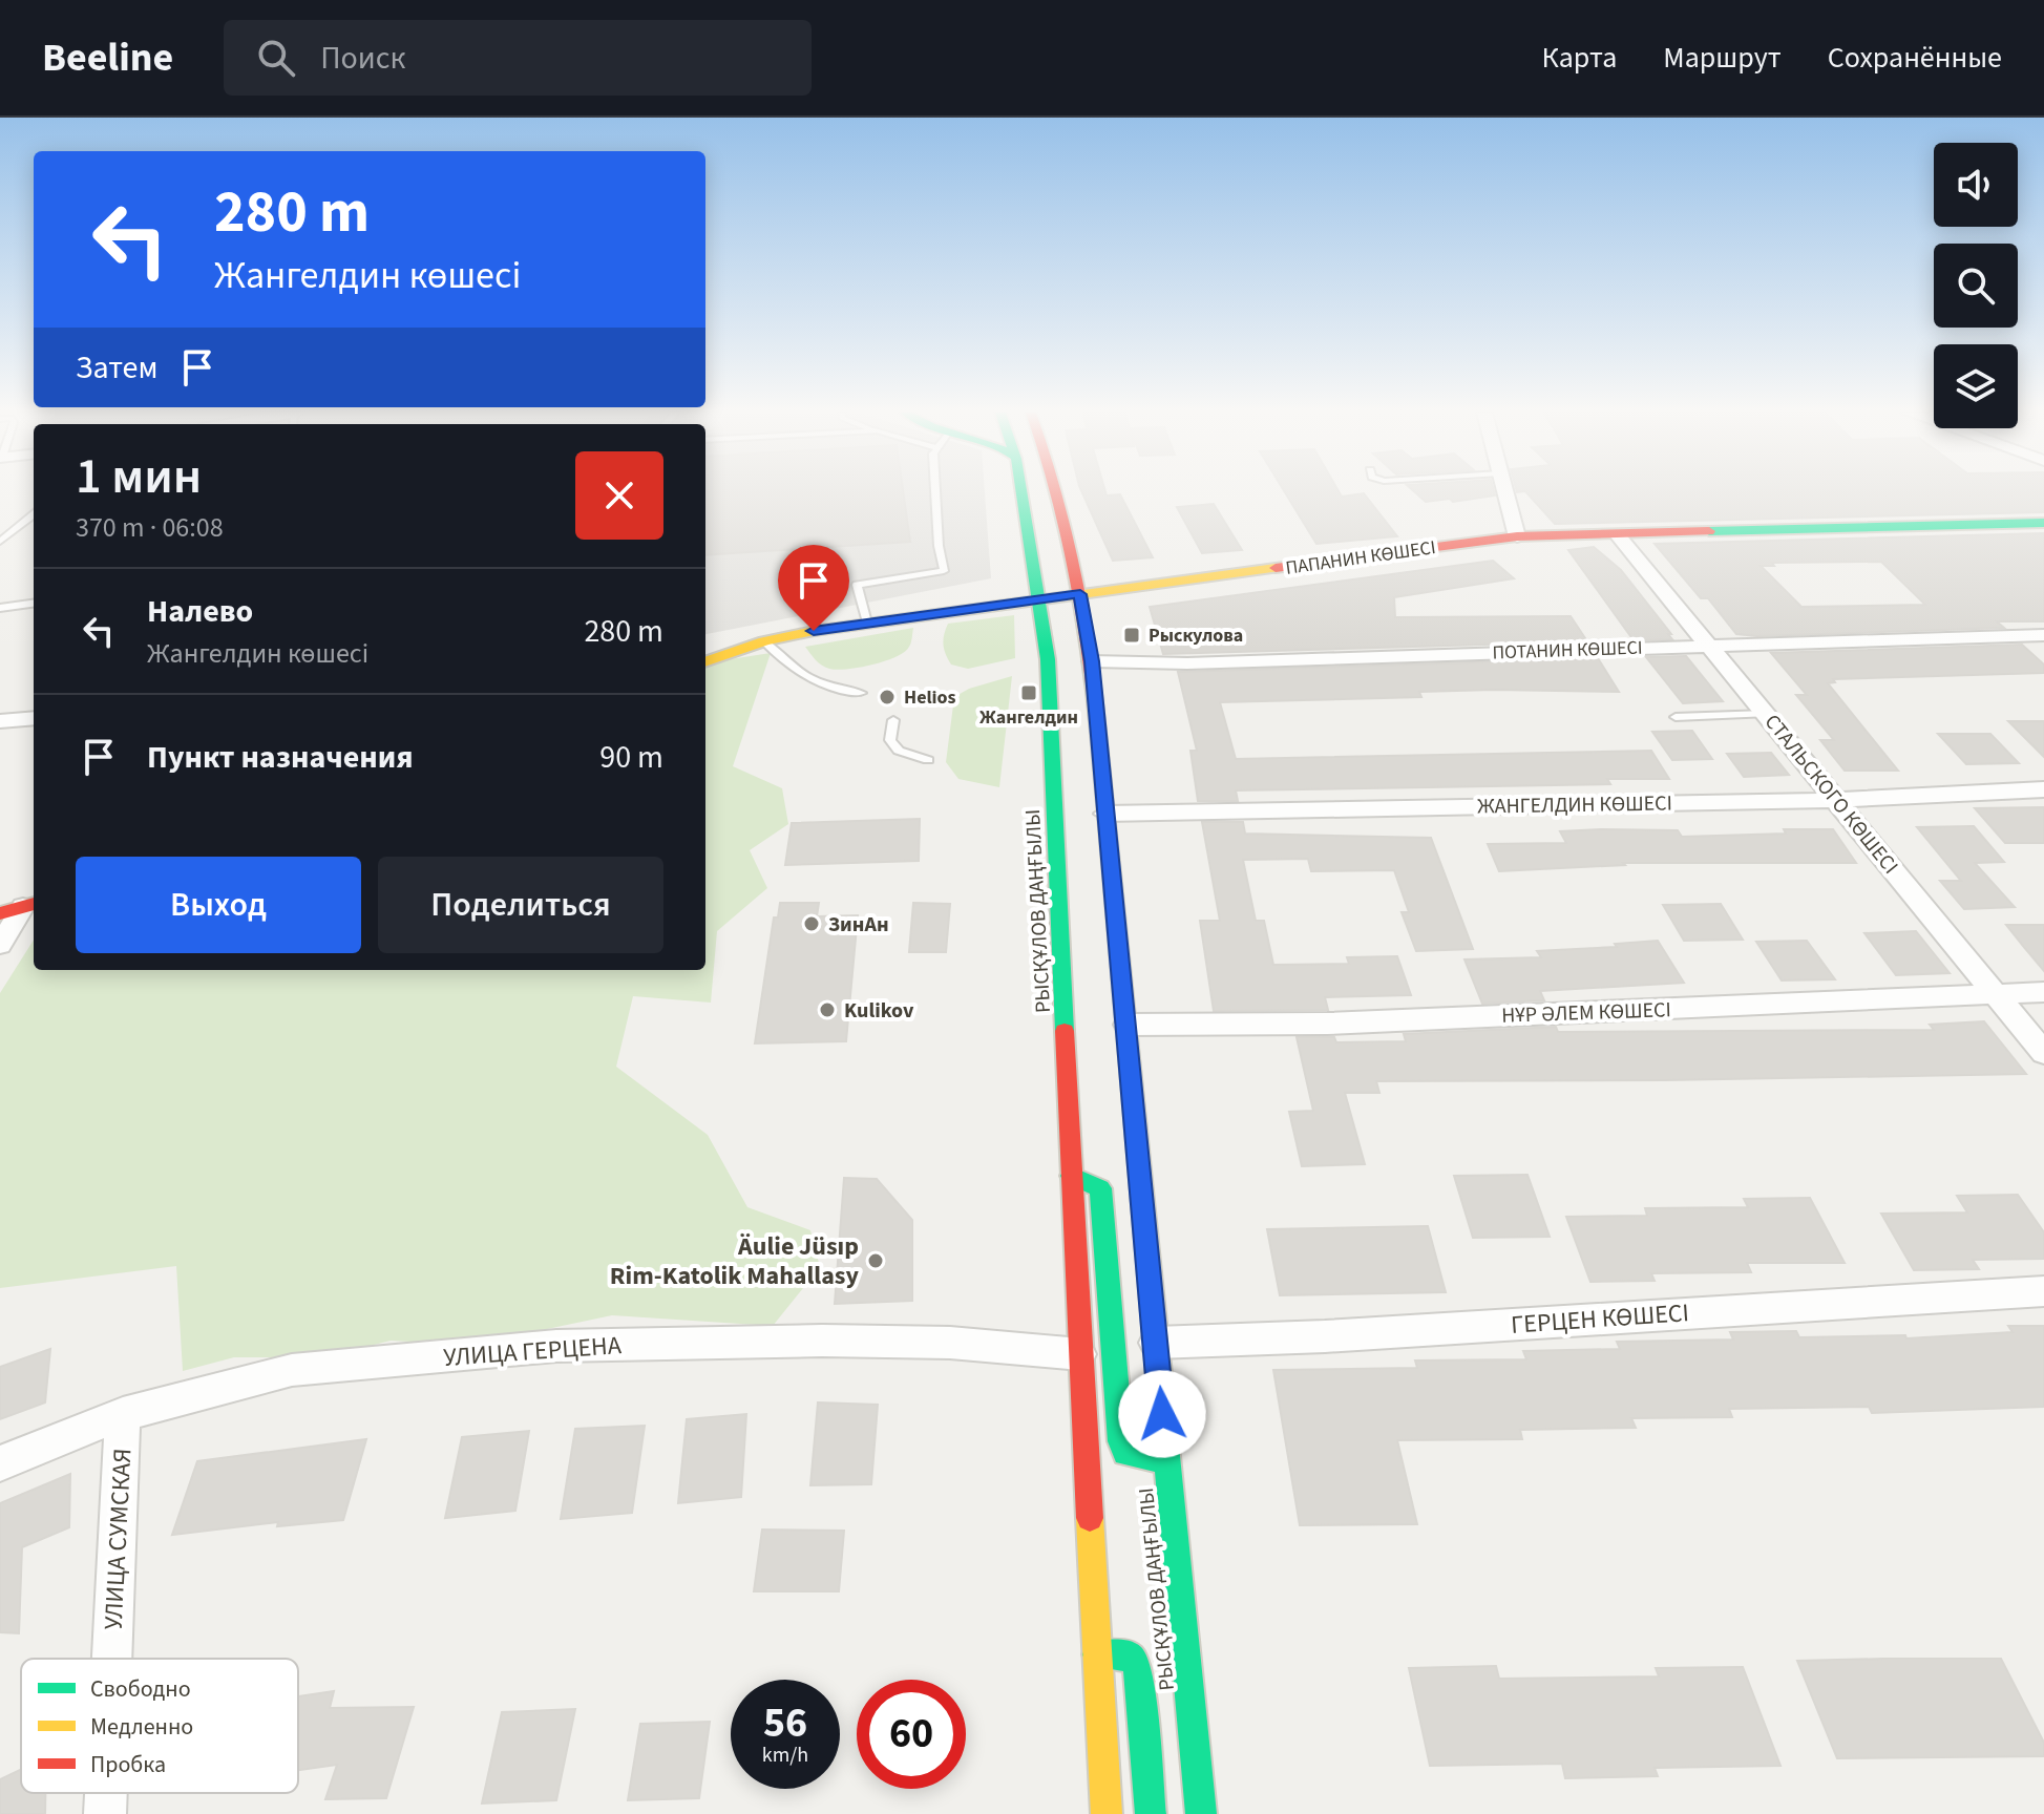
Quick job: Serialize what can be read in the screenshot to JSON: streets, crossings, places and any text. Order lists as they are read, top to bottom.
{
  "streets": {
    "main road": ["ПАПАНИН КӨШЕСІ", "РЫСҚҰЛОВ ДАҢҒЫЛЫ"],
    "street": [
      "ПОТАНИН КӨШЕСІ",
      "СТАЛЬСКОГО КӨШЕСІ",
      "ЖАНГЕЛДИН КӨШЕСІ",
      "НҰР ӘЛЕМ КӨШЕСІ",
      "ГЕРЦЕН КӨШЕСІ",
      "УЛИЦА ГЕРЦЕНА",
      "УЛИЦА СУМСКАЯ"
    ]
  },
  "crossings": [
    ["ПАПАНИН КӨШЕСІ", "СТАЛЬСКОГО КӨШЕСІ"],
    ["ПАПАНИН КӨШЕСІ", "РЫСҚҰЛОВ ДАҢҒЫЛЫ"],
    ["ПОТАНИН КӨШЕСІ", "СТАЛЬСКОГО КӨШЕСІ"],
    ["ПОТАНИН КӨШЕСІ", "РЫСҚҰЛОВ ДАҢҒЫЛЫ"],
    ["СТАЛЬСКОГО КӨШЕСІ", "ЖАНГЕЛДИН КӨШЕСІ"],
    ["СТАЛЬСКОГО КӨШЕСІ", "НҰР ӘЛЕМ КӨШЕСІ"],
    ["ЖАНГЕЛДИН КӨШЕСІ", "РЫСҚҰЛОВ ДАҢҒЫЛЫ"],
    ["РЫСҚҰЛОВ ДАҢҒЫЛЫ", "НҰР ӘЛЕМ КӨШЕСІ"],
    ["РЫСҚҰЛОВ ДАҢҒЫЛЫ", "ГЕРЦЕН КӨШЕСІ"],
    ["РЫСҚҰЛОВ ДАҢҒЫЛЫ", "УЛИЦА ГЕРЦЕНА"],
    ["УЛИЦА ГЕРЦЕНА", "УЛИЦА СУМСКАЯ"]
  ],
  "places": {
    "transit": ["Рыскулова", "Жангелдин"],
    "other": [
      "Helios",
      "ЗинАн",
      "Kulikov",
      "Äulie Jüsıp Rim-Katolik Mahallasy"
    ]
  },
  "legend": ["Свободно", "Медленно", "Пробка"],
  "page": {
    "header": "Beeline",
    "search": "Поиск",
    "nav": ["Карта", "Маршрут", "Сохранённые"],
    "turn": ["280 m", "Жангелдин көшесі"],
    "then": "Затем",
    "heading": ["1 мин", "370 m · 06:08"],
    "list": [
      {
        "name": "Налево",
        "note": "Жангелдин көшесі",
        "value": "280 m"
      },
      {
        "name": "Пункт назначения",
        "value": "90 m"
      }
    ],
    "buttons": ["Выход", "Поделиться"],
    "speed": "56 km/h",
    "limit": "60"
  }
}
